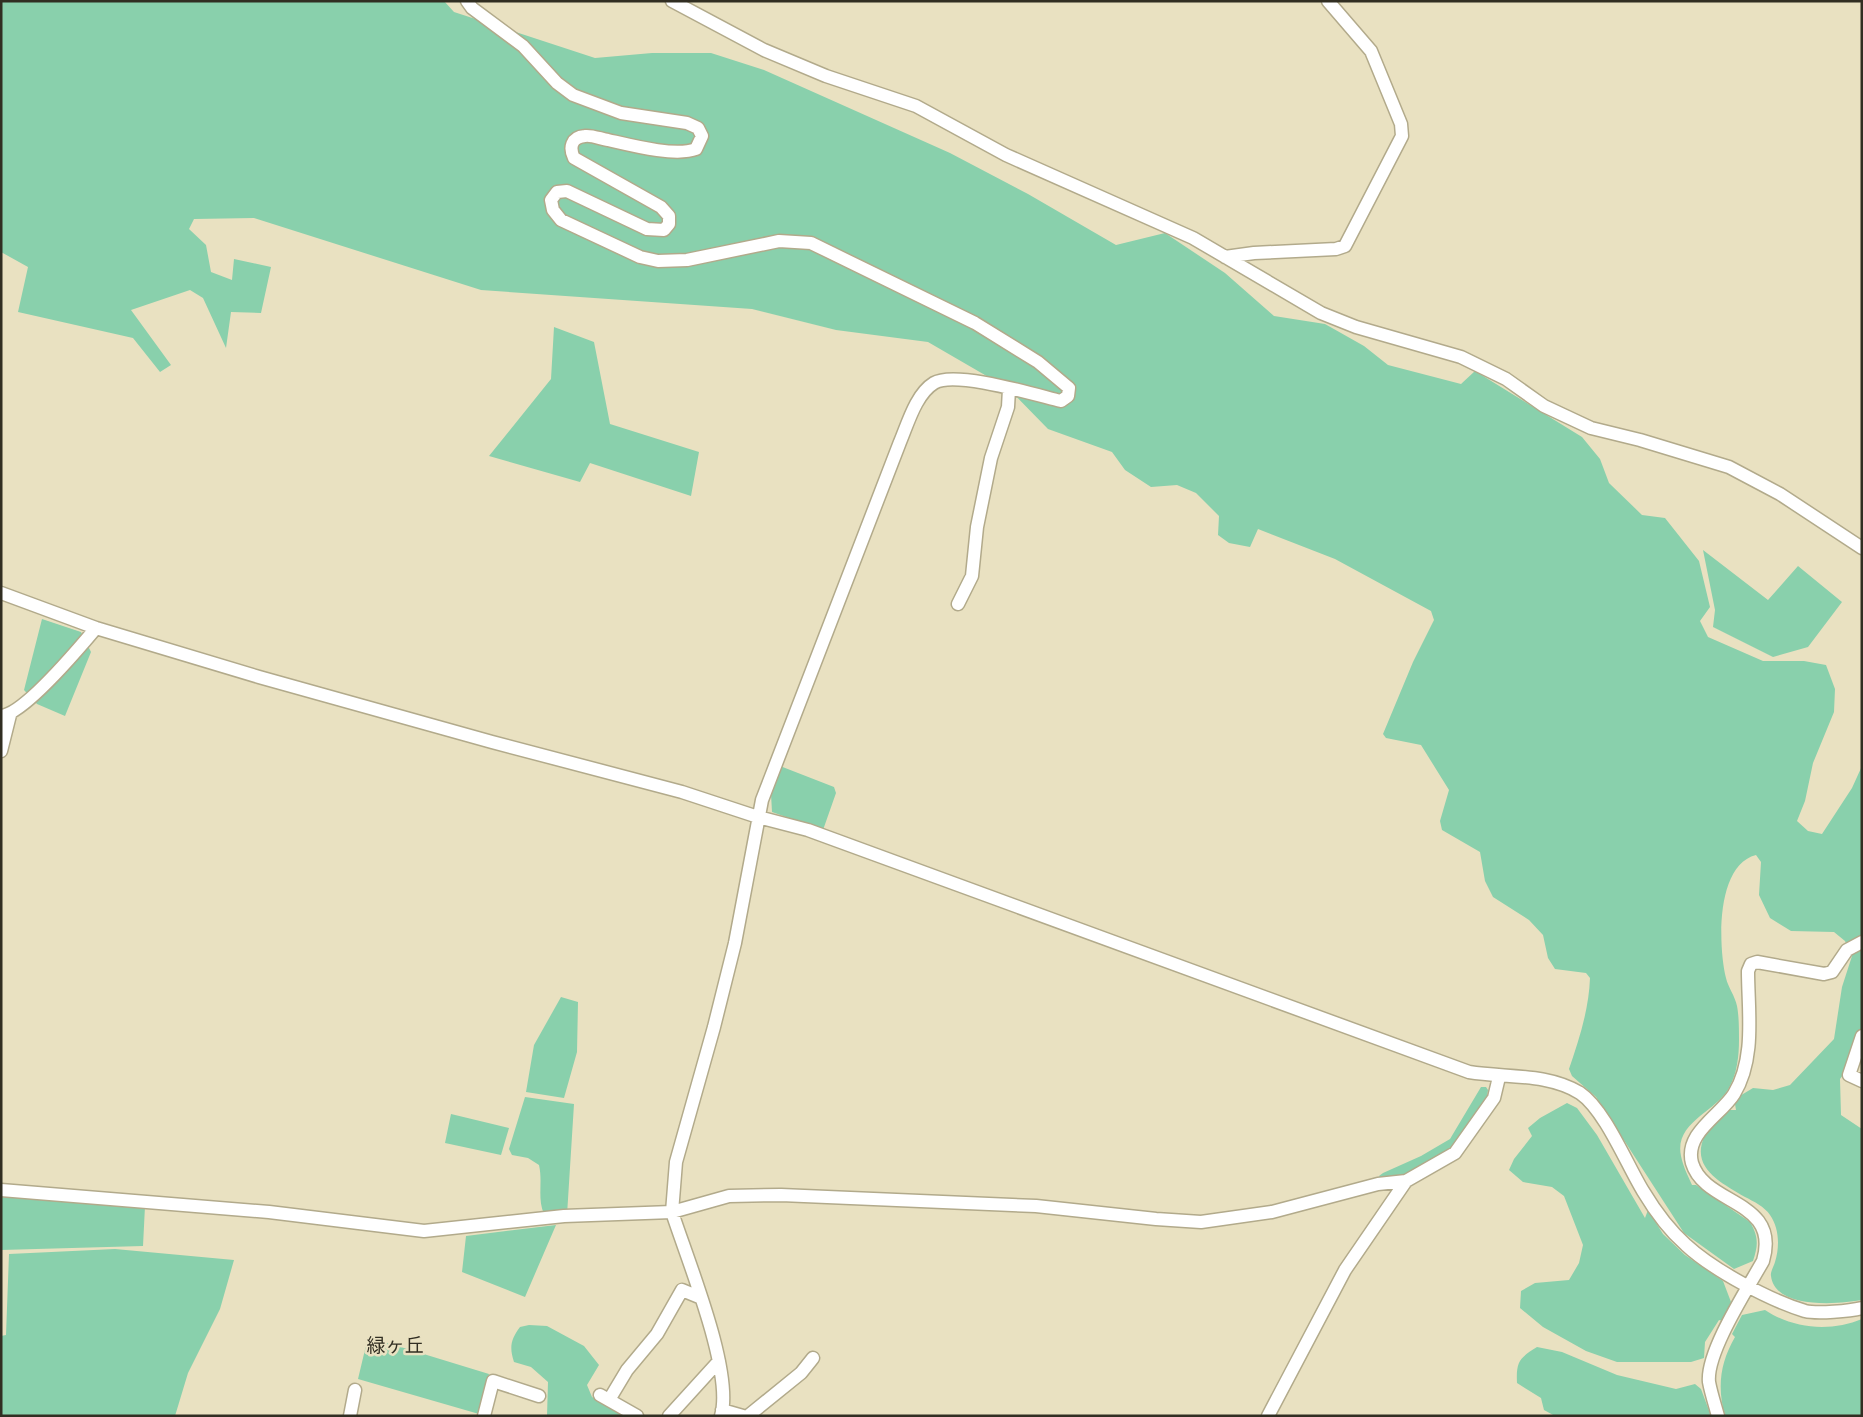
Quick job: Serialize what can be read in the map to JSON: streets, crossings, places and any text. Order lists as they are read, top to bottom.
{
  "districts": ["緑ヶ丘"]
}
